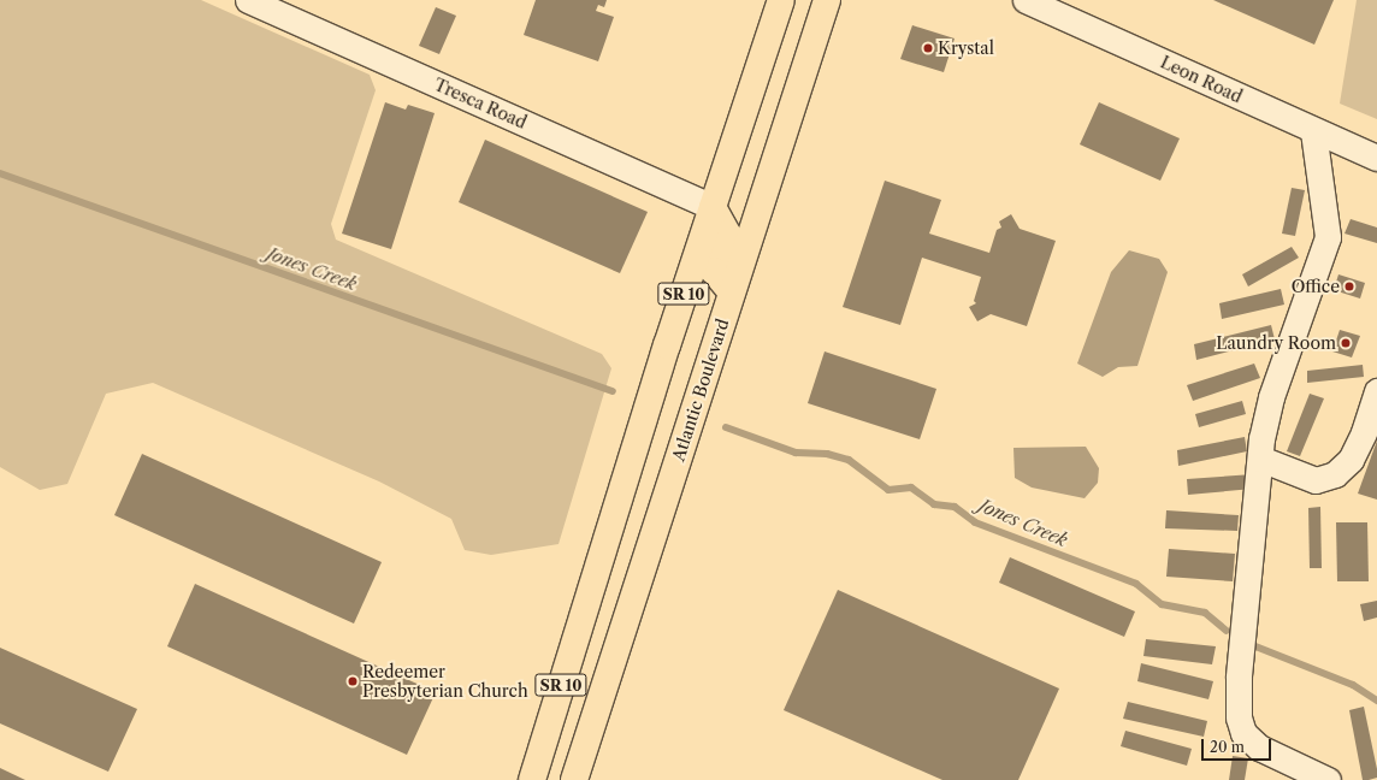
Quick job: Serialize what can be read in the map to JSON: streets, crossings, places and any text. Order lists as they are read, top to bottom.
{
  "streets": {
    "highway": ["SR 10", "Atlantic Boulevard"],
    "street": ["Leon Road", "Tresca Road"]
  },
  "crossings": [
    ["Tresca Road", "SR 10"]
  ],
  "water": ["Jones Creek"],
  "places": [
    "Krystal",
    "Office",
    "Laundry Room",
    "Redeemer Presbyterian Church"
  ],
  "scale_bar": "20 m"
}
